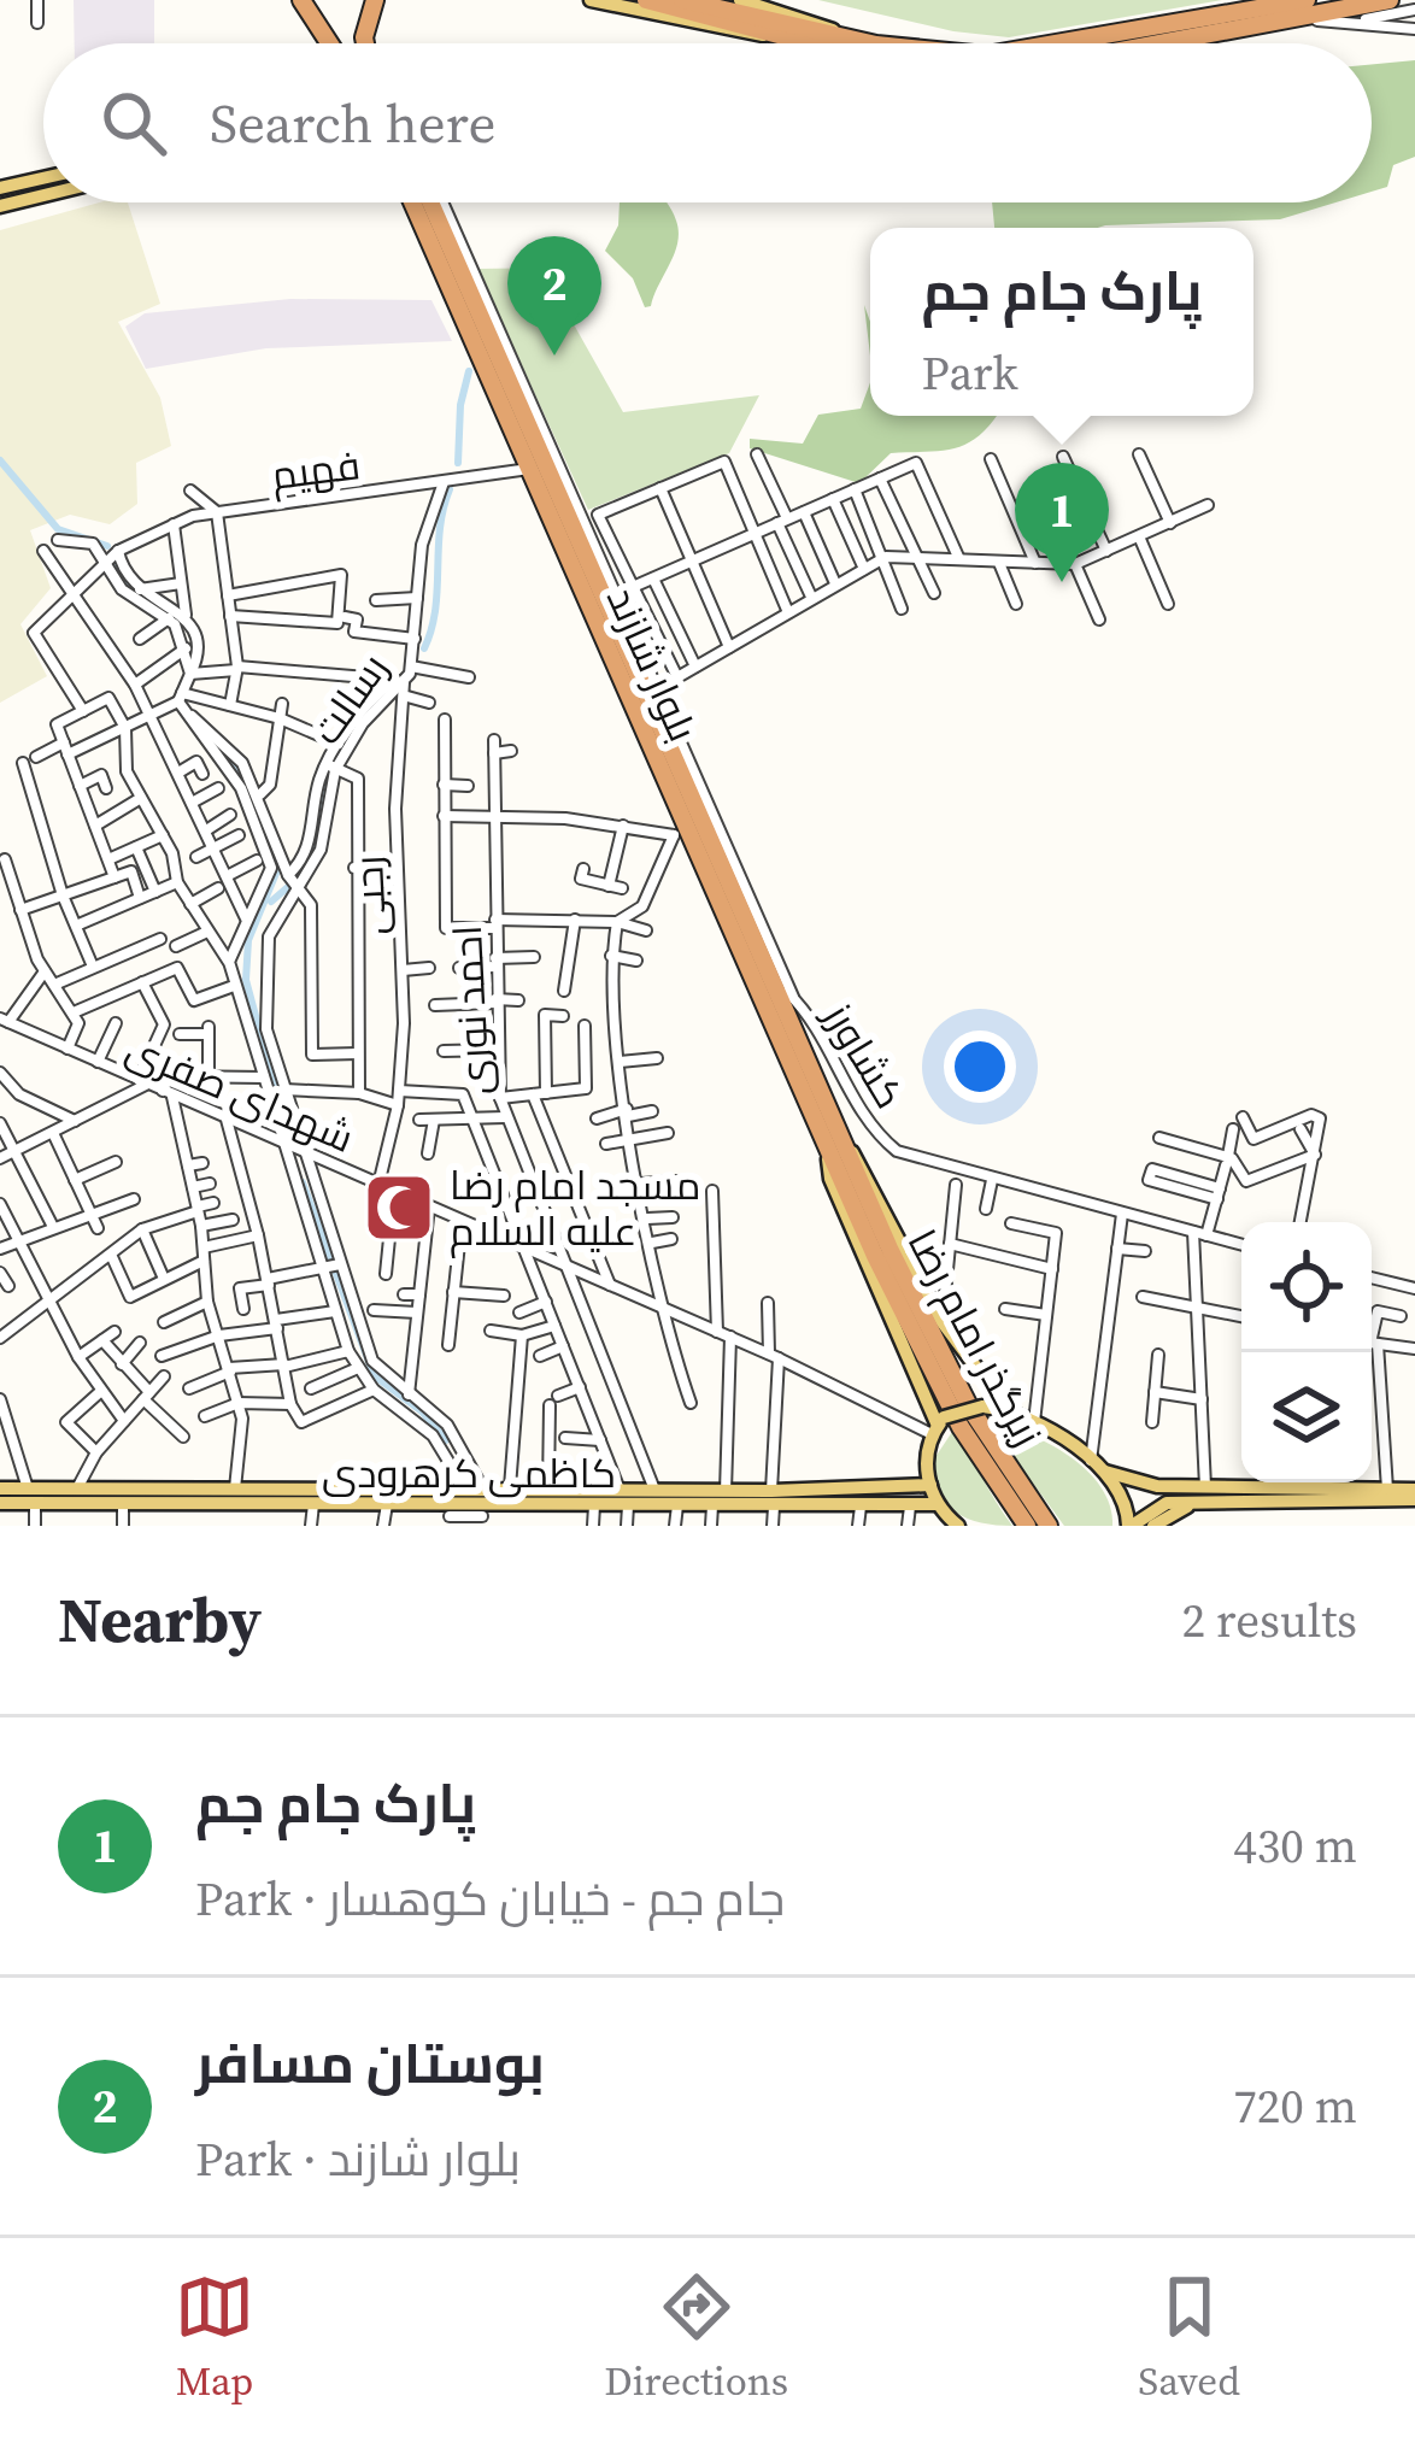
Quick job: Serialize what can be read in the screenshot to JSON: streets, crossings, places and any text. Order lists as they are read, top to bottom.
{
  "streets": {
    "highway": ["بلوار شازند", "زیرگذر امام رضا"],
    "main road": ["کاظمی کرهرودی"],
    "street": [
      "فهیم",
      "رسالت",
      "رجبی",
      "احمد نوری",
      "کشاورز",
      "شهدای صفری"
    ]
  },
  "crossings": [
    ["فهیم", "بلوار شازند"],
    ["فهیم", "رسالت"],
    ["بلوار شازند", "کشاورز"],
    ["بلوار شازند", "زیرگذر امام رضا"],
    ["رسالت", "رجبی"],
    ["رجبی", "شهدای صفری"],
    ["احمد نوری", "شهدای صفری"],
    ["احمد نوری", "کاظمی کرهرودی"]
  ],
  "places": {
    "mosque": ["مسجد امام رضا علیه السلام"]
  },
  "page": {
    "search": "Search here",
    "popup": ["پارک جام جم", "Park"],
    "pins": ["2", "1"],
    "heading": ["Nearby", "2 results"],
    "list": [
      {
        "mark": "1",
        "name": "پارک جام جم",
        "note": "Park · جام جم - خیابان کوهسار",
        "value": "430 m"
      },
      {
        "mark": "2",
        "name": "بوستان مسافر",
        "note": "Park · بلوار شازند",
        "value": "720 m"
      }
    ],
    "nav": ["Map", "Directions", "Saved"]
  }
}
